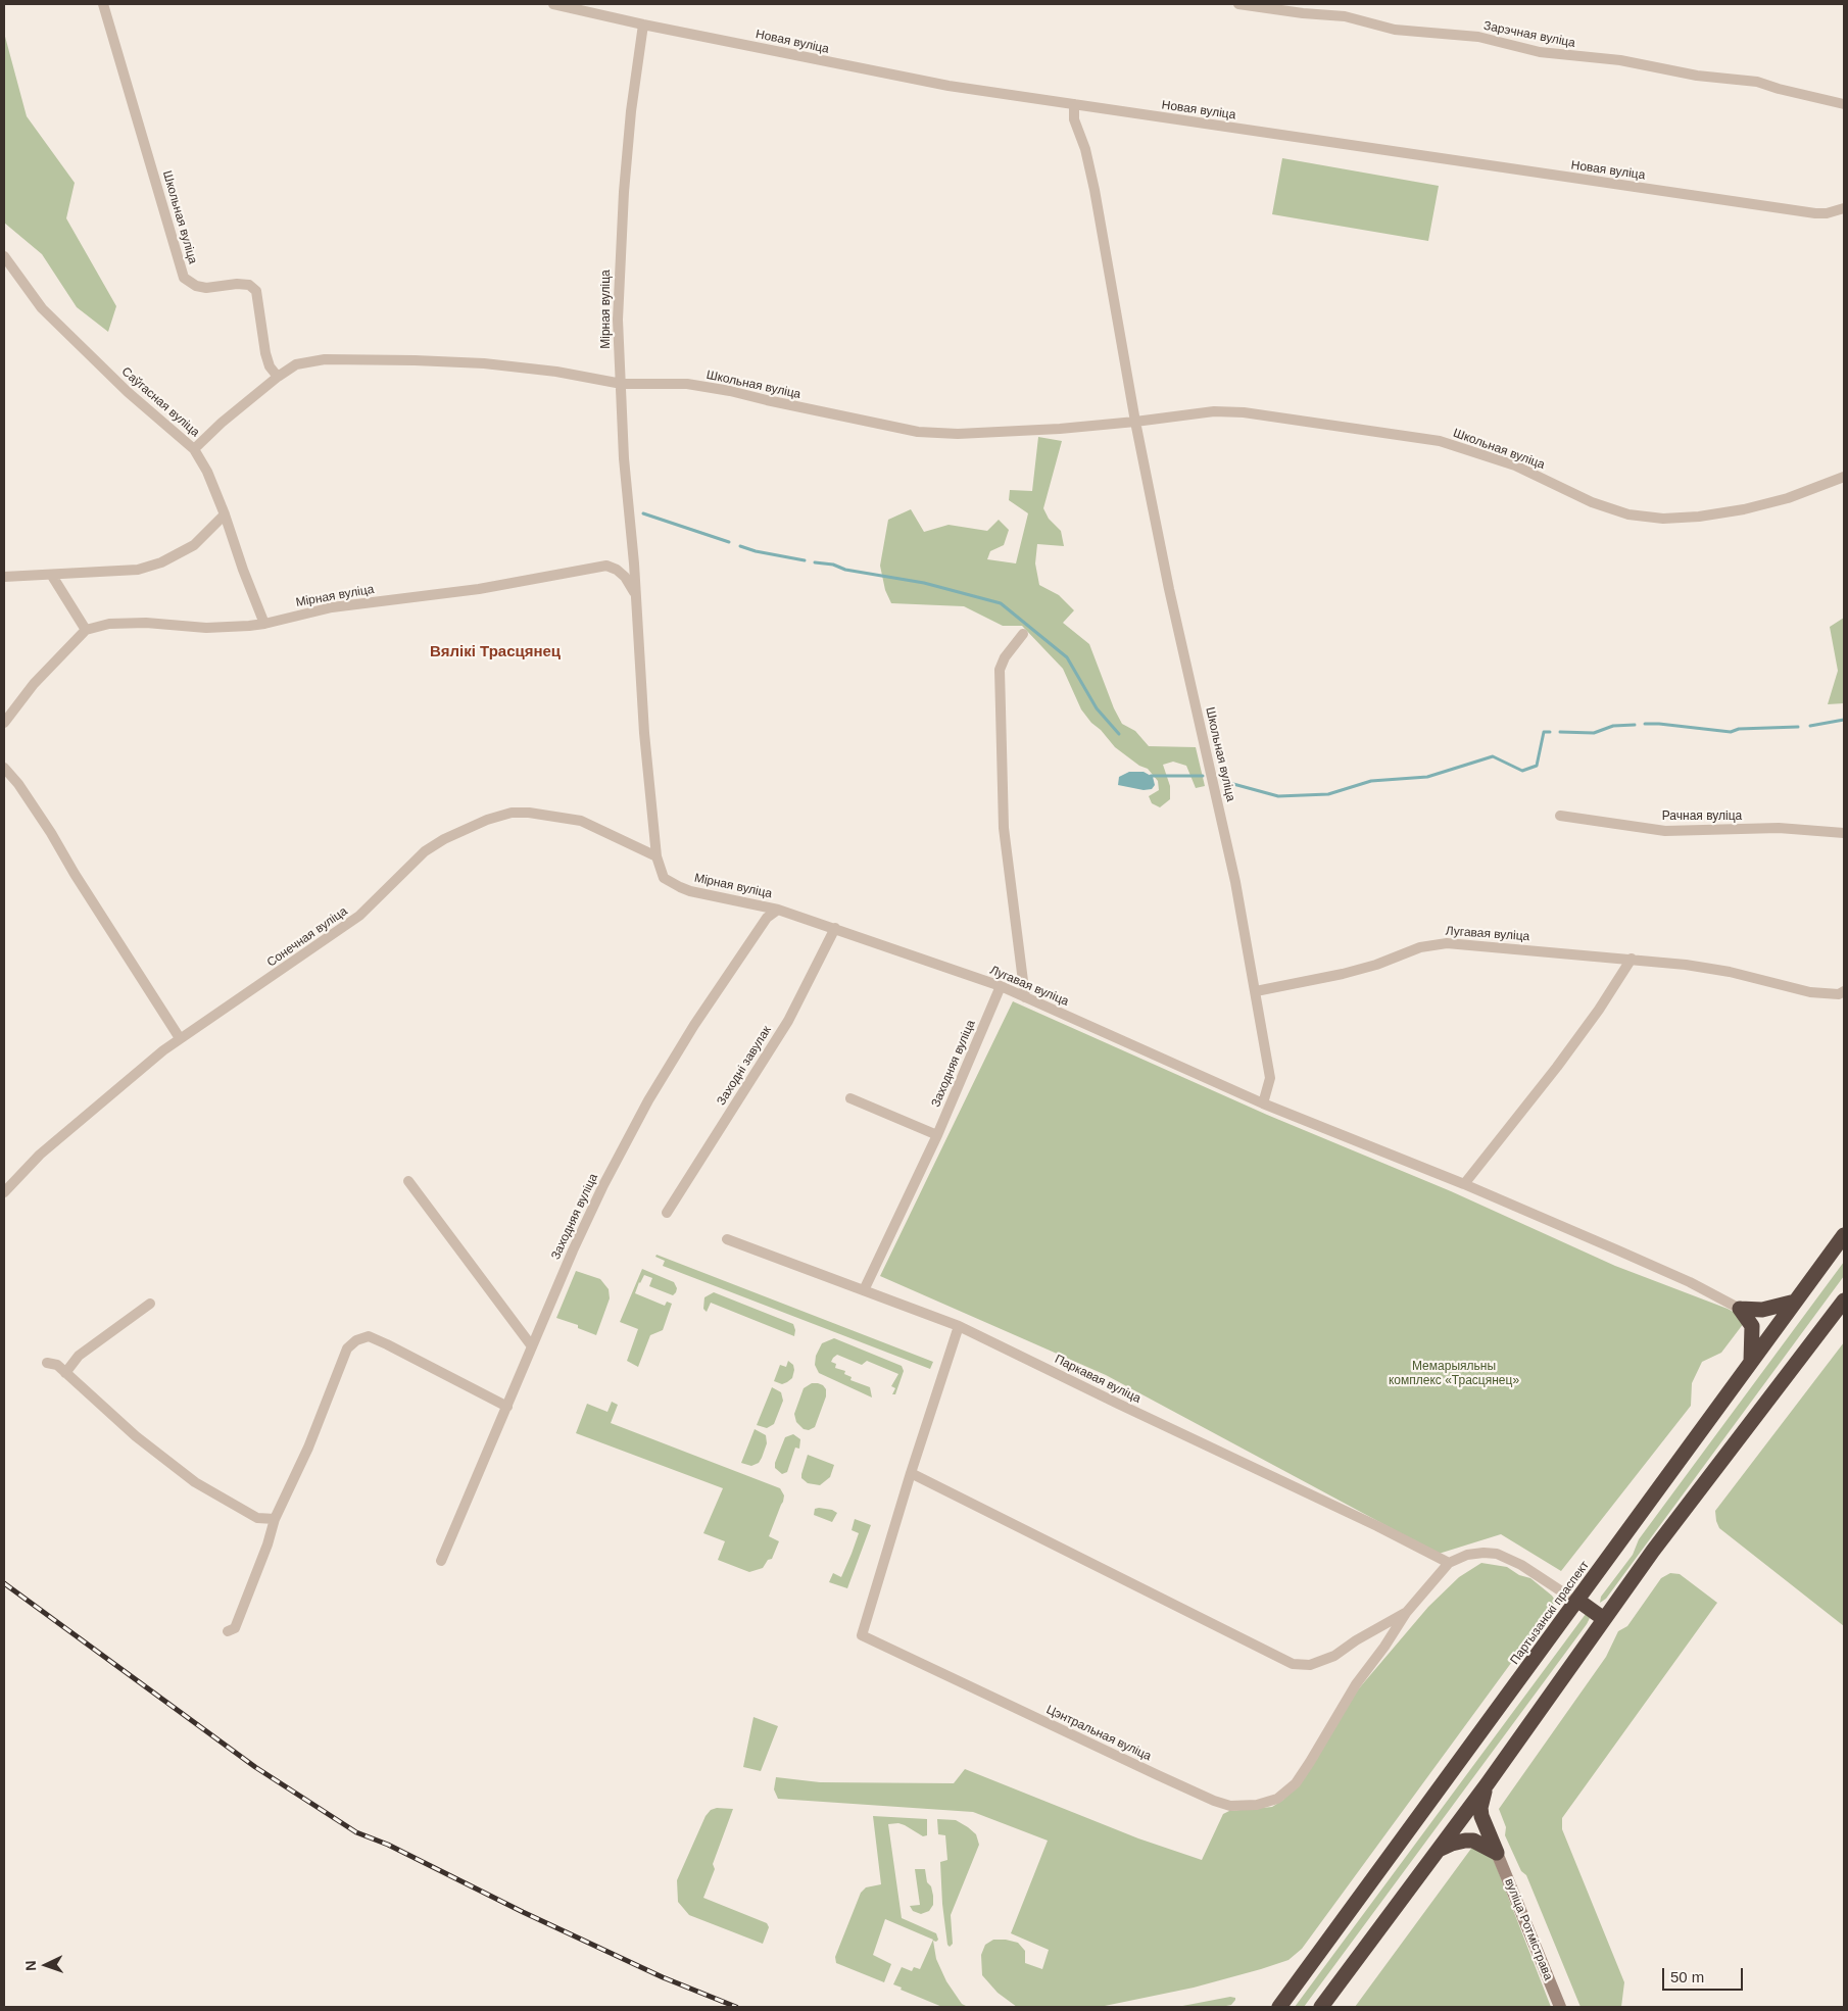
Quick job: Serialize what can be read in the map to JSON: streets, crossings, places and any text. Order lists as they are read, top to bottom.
{
  "streets": {
    "highway": ["Партызанскі праспект"],
    "street": [
      "Зарэчная вуліца",
      "Новая вуліца",
      "Школьная вуліца",
      "Мірная вуліца",
      "Саўгасная вуліца",
      "Рачная вуліца",
      "Лугавая вуліца",
      "Сонечная вуліца",
      "Заходняя вуліца",
      "Заходні завулак",
      "Паркавая вуліца",
      "Цэнтральная вуліца",
      "вуліца Ротмістрава"
    ]
  },
  "crossings": [
    ["Новая вуліца", "Мірная вуліца"],
    ["Школьная вуліца", "Мірная вуліца"],
    ["Школьная вуліца", "Саўгасная вуліца"],
    ["Школьная вуліца", "Лугавая вуліца"],
    ["Мірная вуліца", "Саўгасная вуліца"],
    ["Мірная вуліца", "Лугавая вуліца"],
    ["Мірная вуліца", "Сонечная вуліца"],
    ["Мірная вуліца", "Заходняя вуліца"],
    ["Лугавая вуліца", "Заходняя вуліца"],
    ["Лугавая вуліца", "Заходні завулак"],
    ["Заходняя вуліца", "Паркавая вуліца"],
    ["Паркавая вуліца", "Цэнтральная вуліца"]
  ],
  "districts": ["Вялікі Трасцянец"],
  "parks": ["Мемарыяльны комплекс «Трасцянец»"],
  "scale_bar": "50 m",
  "north": "left"
}
